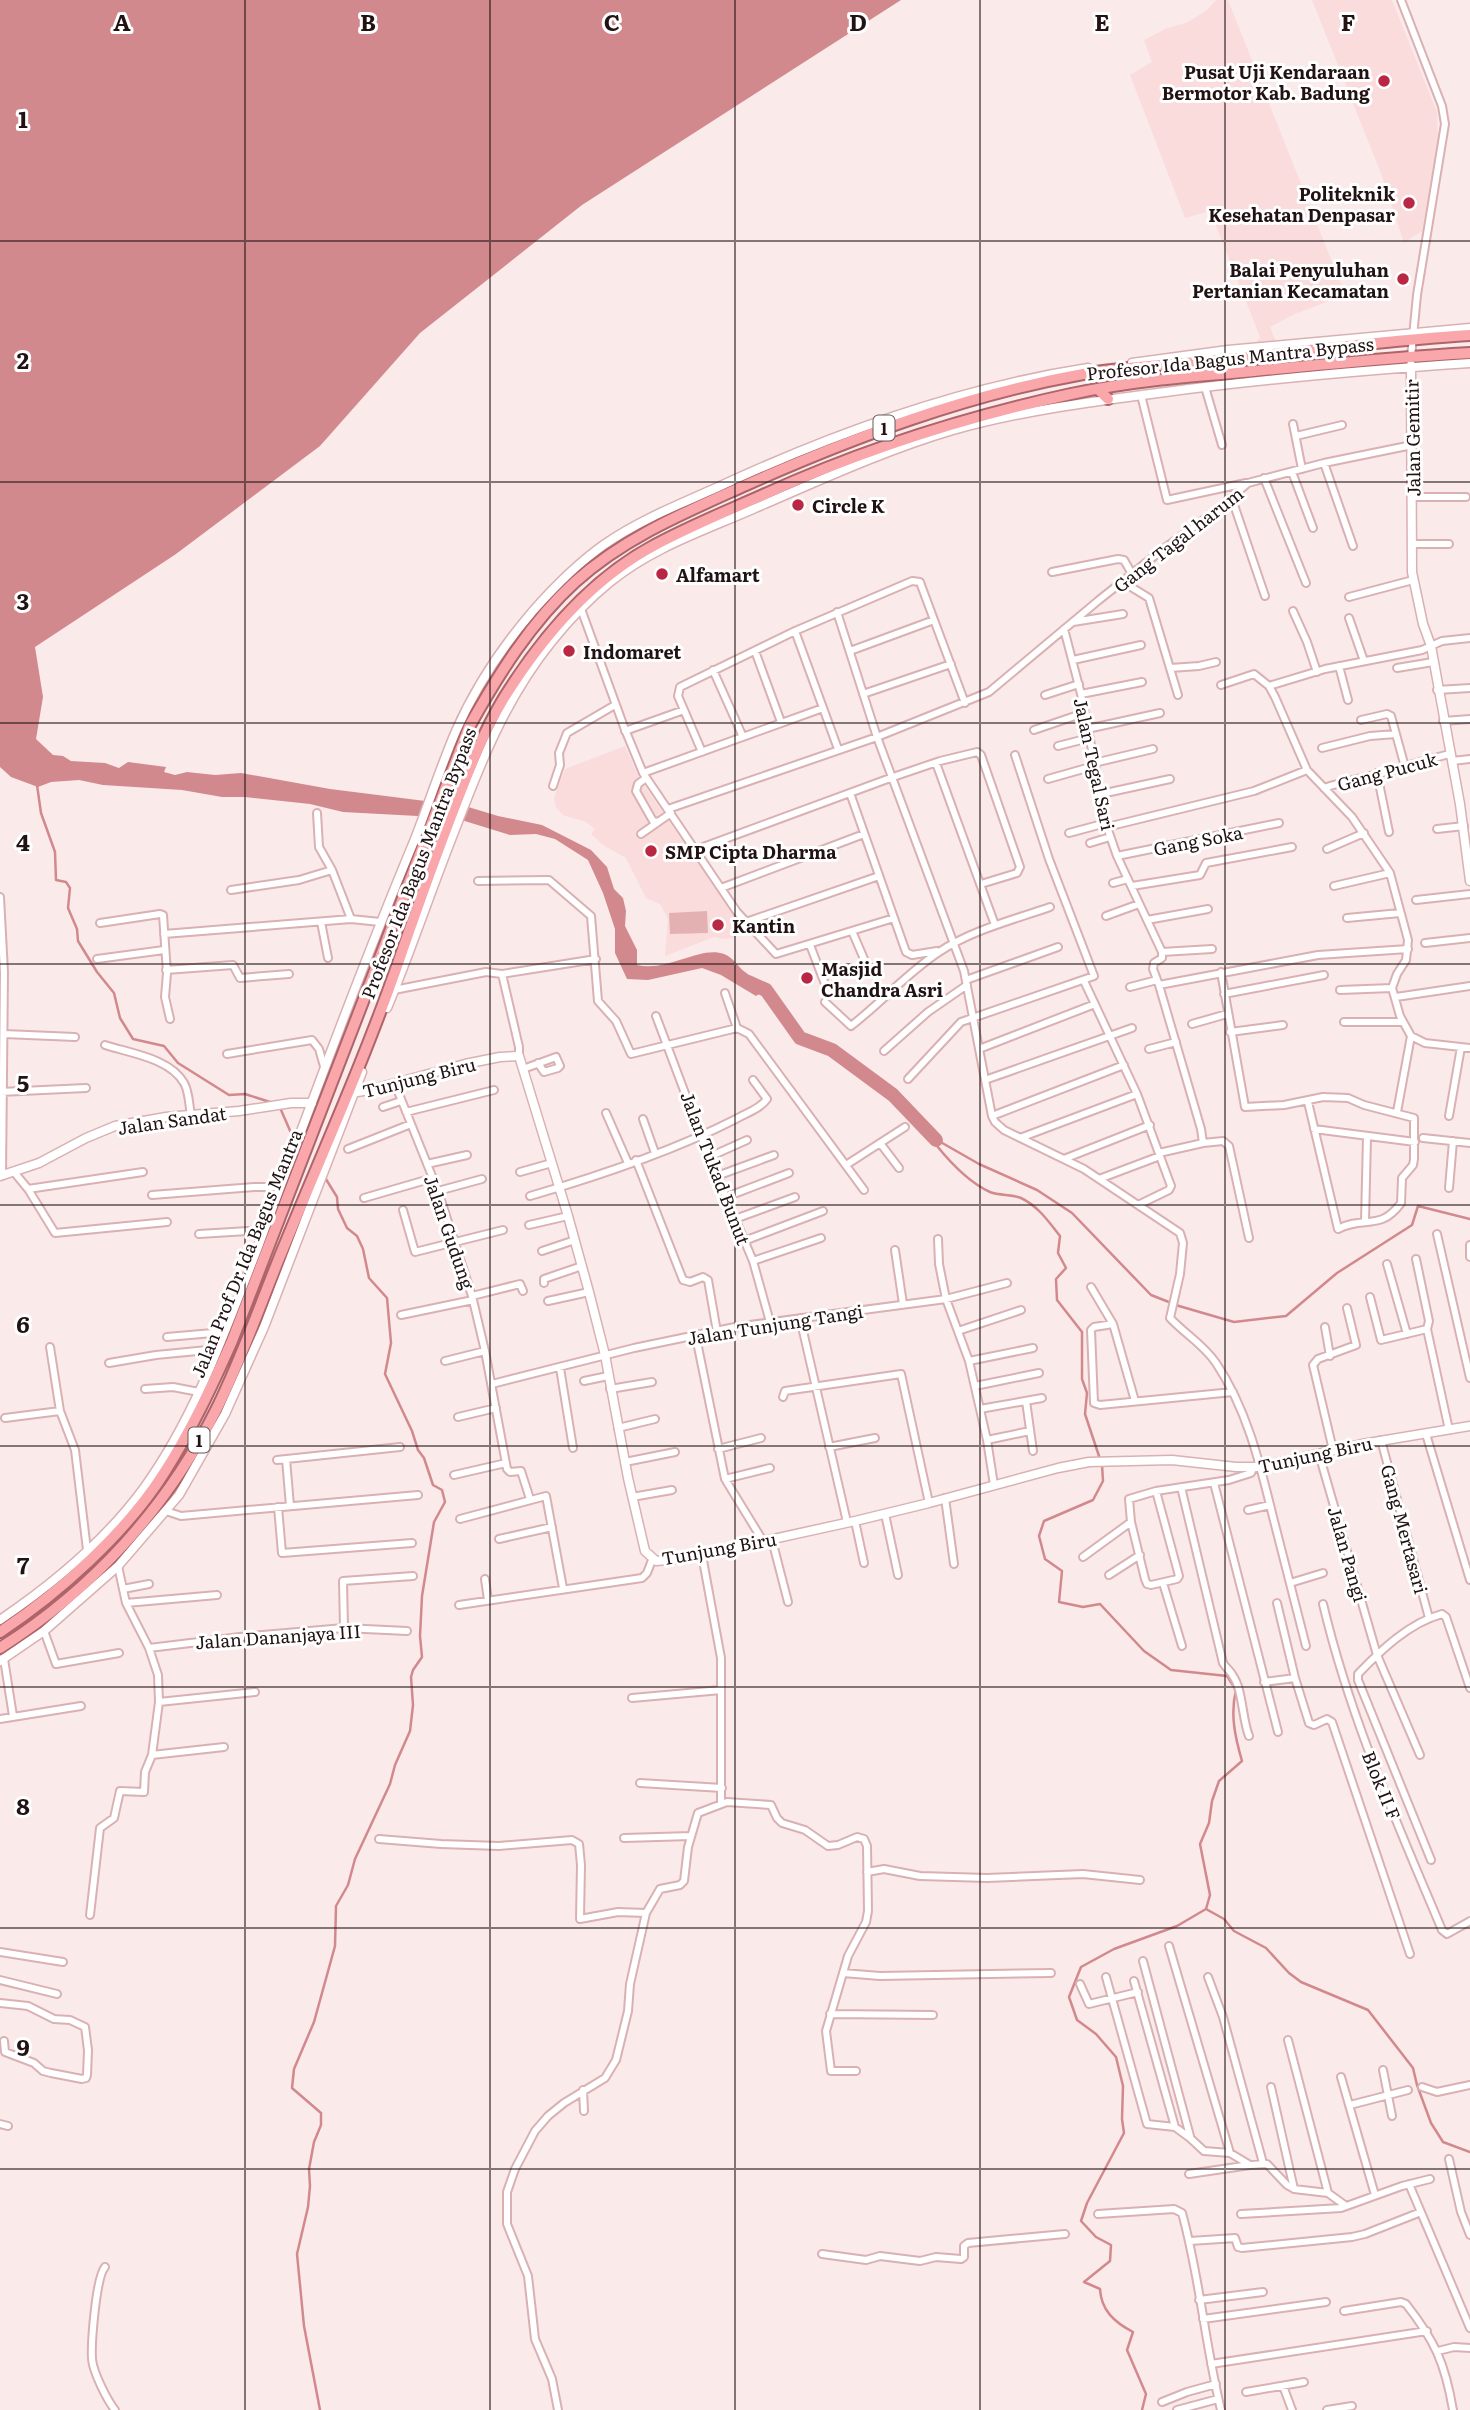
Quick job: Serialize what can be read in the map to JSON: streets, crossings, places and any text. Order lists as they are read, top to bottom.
{
  "streets": {
    "highway": ["Profesor Ida Bagus Mantra Bypass", "1", "Jalan Prof Dr Ida Bagus Mantra"],
    "street": [
      "Jalan Gemitir",
      "Gang Tagal harum",
      "Jalan Tegal Sari",
      "Gang Pucuk",
      "Gang Soka",
      "Tunjung Biru",
      "Jalan Sandat",
      "Jalan Tukad Bunut",
      "Jalan Gudung",
      "Jalan Tunjung Tangi",
      "Gang Mertasari",
      "Jalan Pangi",
      "Jalan Dananjaya III",
      "Blok II F"
    ]
  },
  "crossings": [
    ["Profesor Ida Bagus Mantra Bypass", "Jalan Gemitir"],
    ["Profesor Ida Bagus Mantra Bypass", "Tunjung Biru"],
    ["Profesor Ida Bagus Mantra Bypass", "Jalan Prof Dr Ida Bagus Mantra"],
    ["Jalan Gemitir", "Gang Tagal harum"],
    ["Jalan Gemitir", "Gang Pucuk"],
    ["Gang Tagal harum", "Jalan Tegal Sari"],
    ["Jalan Tegal Sari", "Gang Soka"],
    ["Tunjung Biru", "Jalan Gudung"],
    ["Tunjung Biru", "Jalan Prof Dr Ida Bagus Mantra"],
    ["Tunjung Biru", "Jalan Tunjung Tangi"],
    ["Tunjung Biru", "Gang Mertasari"],
    ["Tunjung Biru", "Jalan Pangi"],
    ["Jalan Tukad Bunut", "Jalan Tunjung Tangi"]
  ],
  "places": [
    "Pusat Uji Kendaraan Bermotor Kab. Badung",
    "Politeknik Kesehatan Denpasar",
    "Balai Penyuluhan Pertanian Kecamatan",
    "Circle K",
    "Alfamart",
    "Indomaret",
    "SMP Cipta Dharma",
    "Kantin",
    "Masjid Chandra Asri"
  ],
  "grid": {
    "columns": [
      "A",
      "B",
      "C",
      "D",
      "E",
      "F"
    ],
    "rows": [
      "1",
      "2",
      "3",
      "4",
      "5",
      "6",
      "7",
      "8",
      "9"
    ]
  }
}
